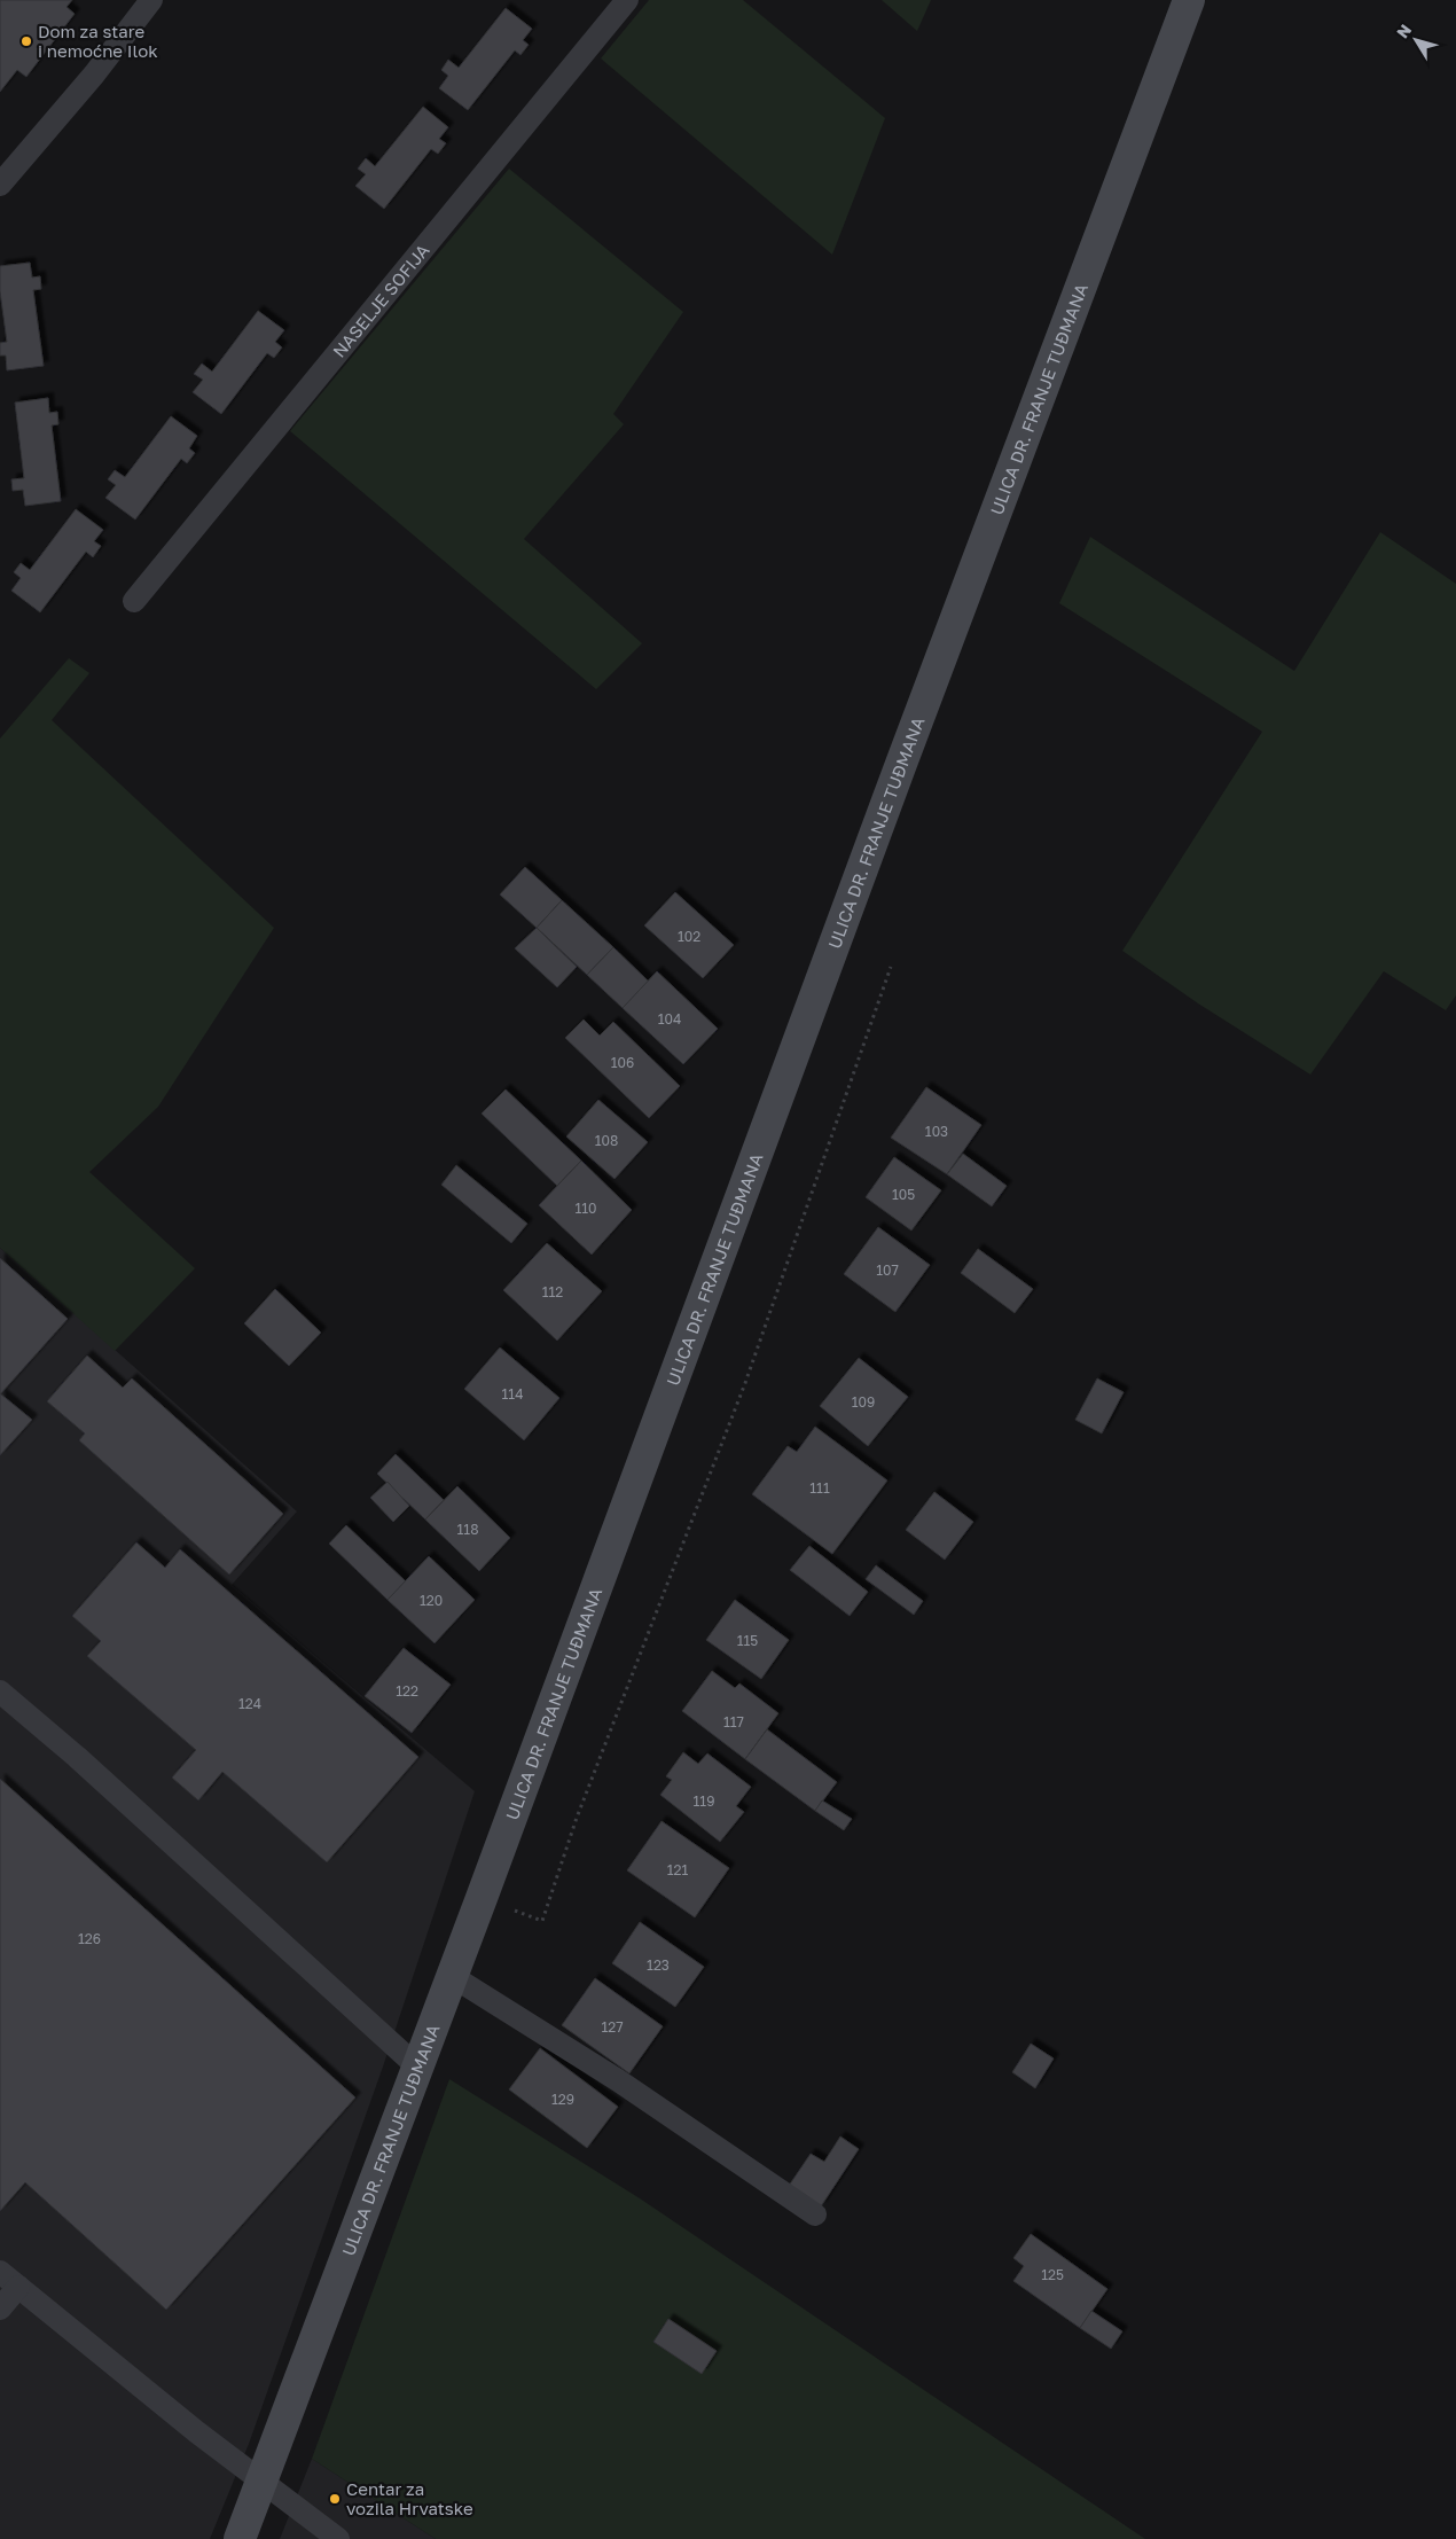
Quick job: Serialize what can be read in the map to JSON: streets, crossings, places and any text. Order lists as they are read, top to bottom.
{
  "streets": {
    "main road": ["ULICA DR. FRANJE TUĐMANA"],
    "lane": ["NASELJE SOFIJA"]
  },
  "places": ["Dom za stare i nemoćne Ilok", "Centar za vozila Hrvatske"],
  "house_numbers": [
    "102",
    "104",
    "106",
    "103",
    "108",
    "105",
    "110",
    "107",
    "112",
    "114",
    "109",
    "111",
    "118",
    "120",
    "115",
    "122",
    "124",
    "117",
    "119",
    "121",
    "126",
    "123",
    "127",
    "129",
    "125"
  ],
  "north": "top left"
}
